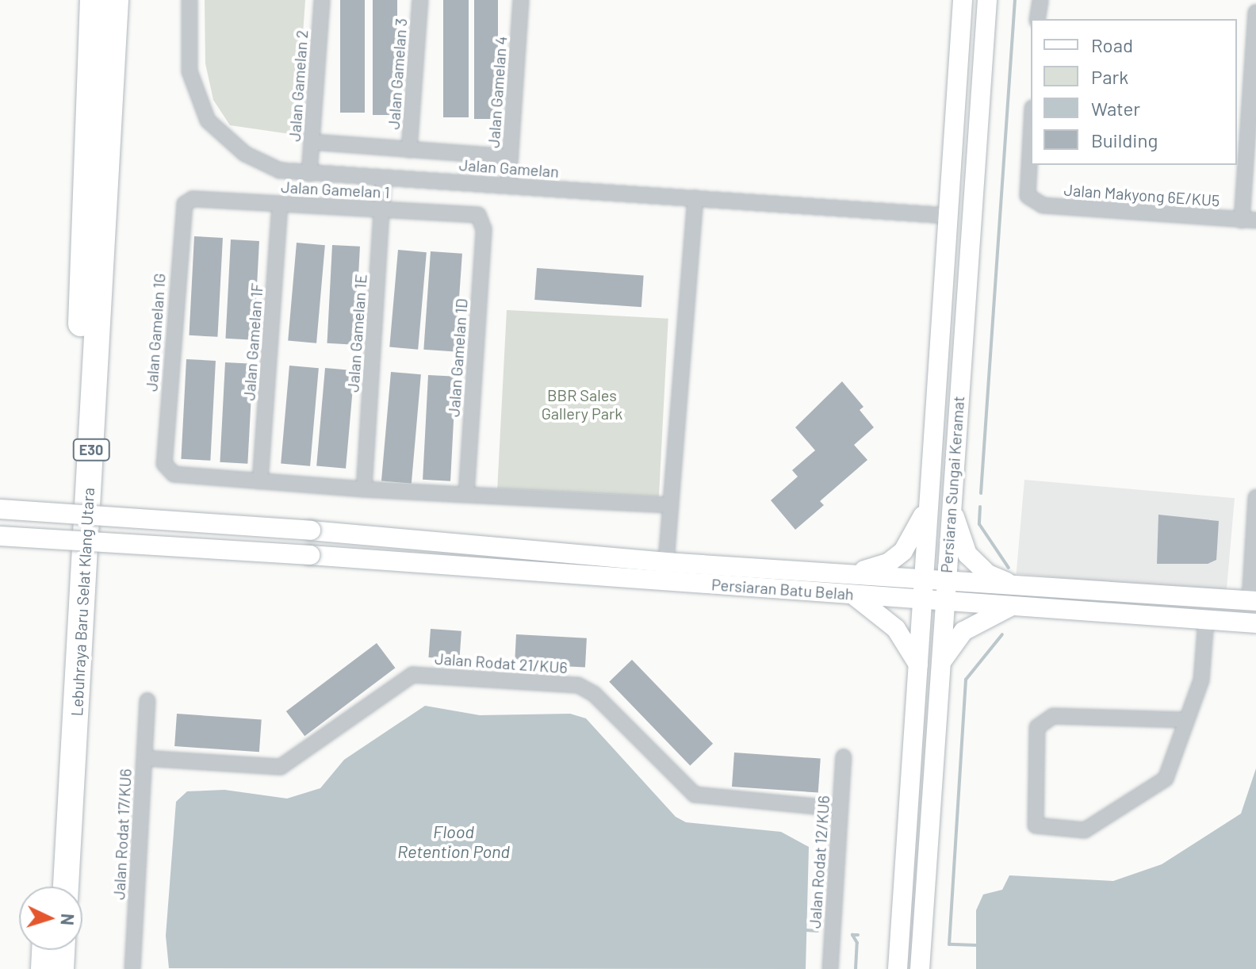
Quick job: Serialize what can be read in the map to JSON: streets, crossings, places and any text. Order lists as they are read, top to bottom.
{
  "streets": {
    "highway": ["E30", "Lebuhraya Baru Selat Klang Utara"],
    "street": [
      "Jalan Gamelan 3",
      "Jalan Gamelan 2",
      "Jalan Gamelan 4",
      "Jalan Gamelan",
      "Jalan Gamelan 1",
      "Jalan Makyong 6E/KU5",
      "Jalan Gamelan 1G",
      "Jalan Gamelan 1E",
      "Jalan Gamelan 1F",
      "Jalan Gamelan 1D",
      "Persiaran Sungai Keramat",
      "Persiaran Batu Belah",
      "Jalan Rodat 21/KU6",
      "Jalan Rodat 17/KU6",
      "Jalan Rodat 12/KU6"
    ]
  },
  "crossings": [
    ["Jalan Gamelan 2", "Jalan Gamelan"],
    ["Jalan Gamelan 4", "Jalan Gamelan"],
    ["Jalan Gamelan", "Jalan Gamelan 1E"],
    ["Jalan Gamelan", "Persiaran Sungai Keramat"],
    ["Jalan Gamelan 1", "Jalan Gamelan 1G"],
    ["Jalan Gamelan 1", "Jalan Gamelan 1E"],
    ["Jalan Gamelan 1", "Jalan Gamelan 1F"],
    ["Jalan Gamelan 1", "Jalan Gamelan 1D"],
    ["Jalan Gamelan 1G", "Jalan Gamelan 1F"],
    ["Persiaran Sungai Keramat", "Persiaran Batu Belah"],
    ["Jalan Rodat 21/KU6", "Jalan Rodat 17/KU6"],
    ["Jalan Rodat 21/KU6", "Jalan Rodat 12/KU6"]
  ],
  "water": ["Flood Retention Pond"],
  "parks": ["BBR Sales Gallery Park"],
  "legend": [
    "Road",
    "Park",
    "Water",
    "Building"
  ],
  "north": "right"
}
